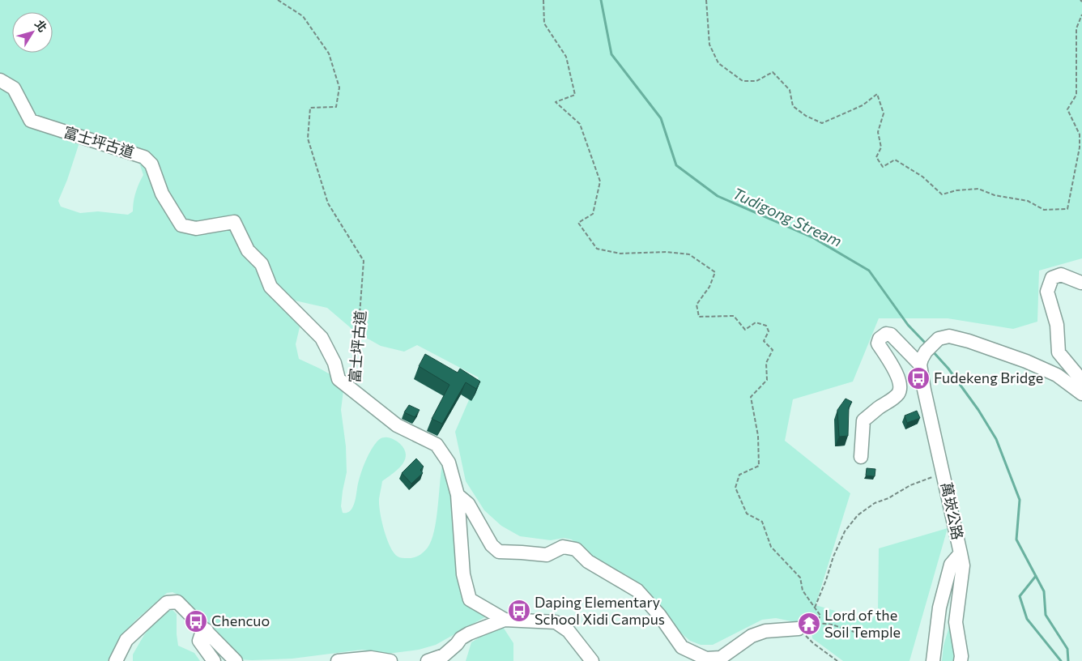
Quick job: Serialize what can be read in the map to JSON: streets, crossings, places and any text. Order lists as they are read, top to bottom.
{
  "streets": {
    "street": ["富士坪古道", "萬崁公路"]
  },
  "water": ["Tudigong Stream"],
  "places": {
    "bus stop": ["Fudekeng Bridge", "Daping Elementary School Xidi Campus", "Chencuo"],
    "temple": ["Lord of the Soil Temple"]
  },
  "north": "top right"
}
